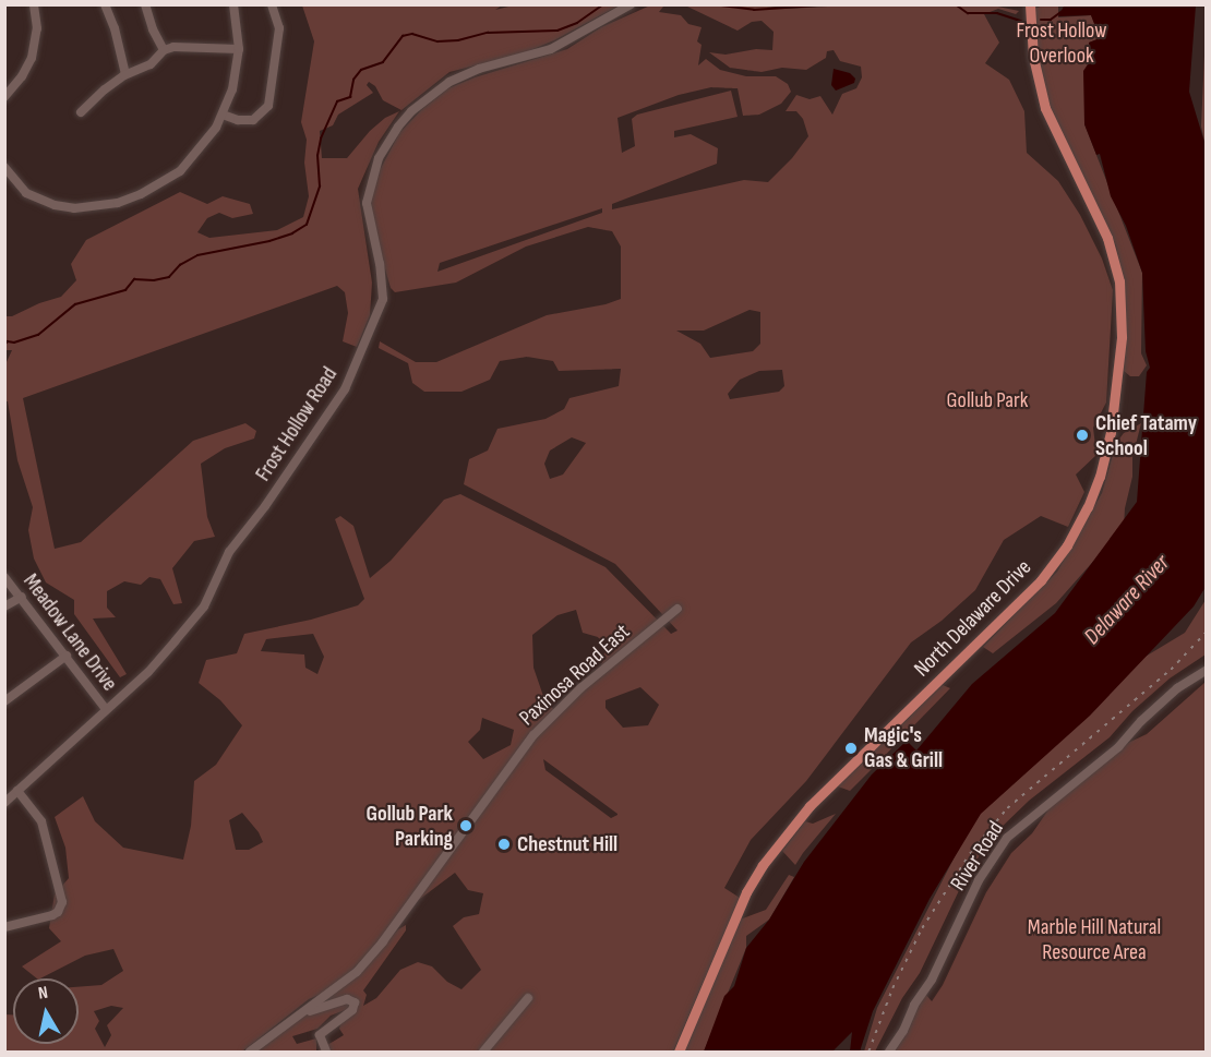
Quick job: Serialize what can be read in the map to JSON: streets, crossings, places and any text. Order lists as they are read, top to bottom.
{
  "streets": {
    "main road": ["North Delaware Drive"],
    "street": [
      "Frost Hollow Road",
      "Meadow Lane Drive",
      "Paxinosa Road East",
      "River Road"
    ]
  },
  "crossings": [
    ["Frost Hollow Road", "Meadow Lane Drive"]
  ],
  "water": ["Delaware River"],
  "parks": ["Frost Hollow Overlook", "Gollub Park", "Marble Hill Natural Resource Area"],
  "places": [
    "Chief Tatamy School",
    "Magic's Gas & Grill",
    "Gollub Park Parking",
    "Chestnut Hill"
  ],
  "north": "top"
}
